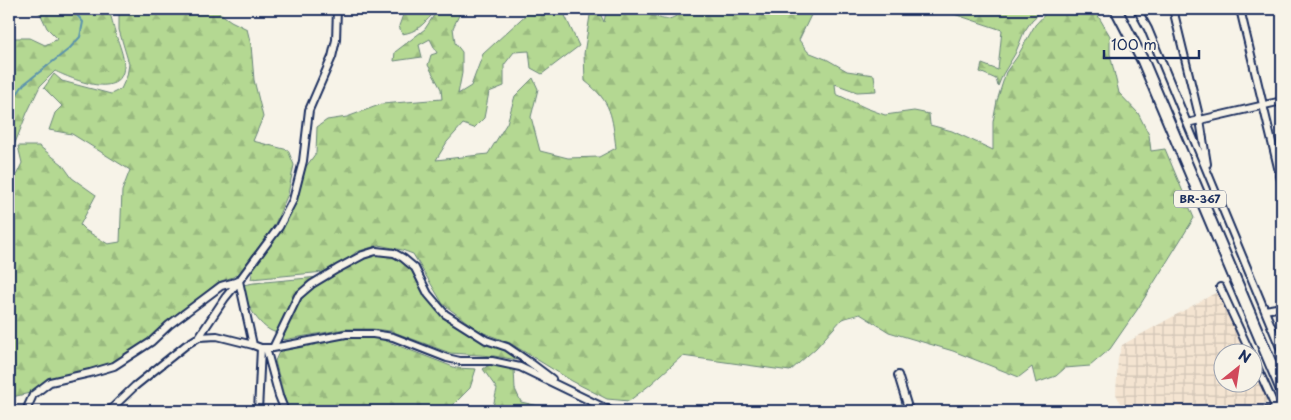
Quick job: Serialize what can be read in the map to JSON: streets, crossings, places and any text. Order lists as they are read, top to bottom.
{
  "streets": {
    "main road": ["BR-367"]
  },
  "scale_bar": "100 m",
  "north": "top right"
}
